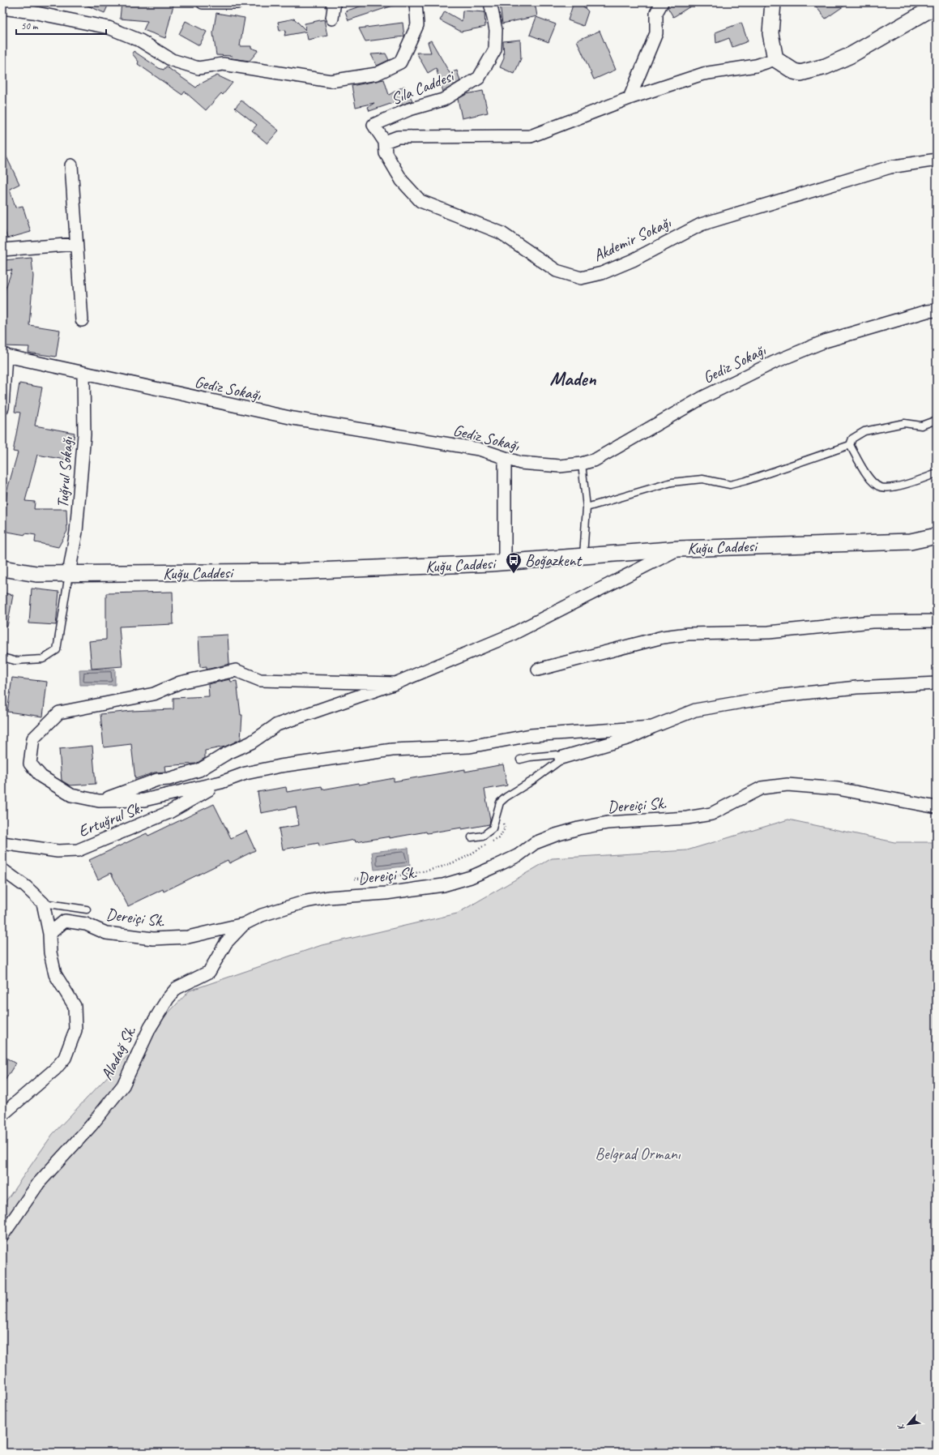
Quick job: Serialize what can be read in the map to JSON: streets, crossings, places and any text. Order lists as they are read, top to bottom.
{
  "streets": {
    "street": [
      "Sıla Caddesi",
      "Akdemir Sokağı",
      "Gediz Sokağı",
      "Tuğrul Sokağı",
      "Kuğu Caddesi",
      "Dereiçi Sk.",
      "Ertuğrul Sk.",
      "Aladağ Sk."
    ]
  },
  "crossings": [
    ["Sıla Caddesi", "Akdemir Sokağı"],
    ["Gediz Sokağı", "Tuğrul Sokağı"],
    ["Tuğrul Sokağı", "Kuğu Caddesi"],
    ["Dereiçi Sk.", "Aladağ Sk."]
  ],
  "districts": ["Maden"],
  "parks": ["Belgrad Ormanı"],
  "places": {
    "bus stop": ["Boğazkent"]
  },
  "scale_bar": "50 m",
  "north": "bottom left"
}
